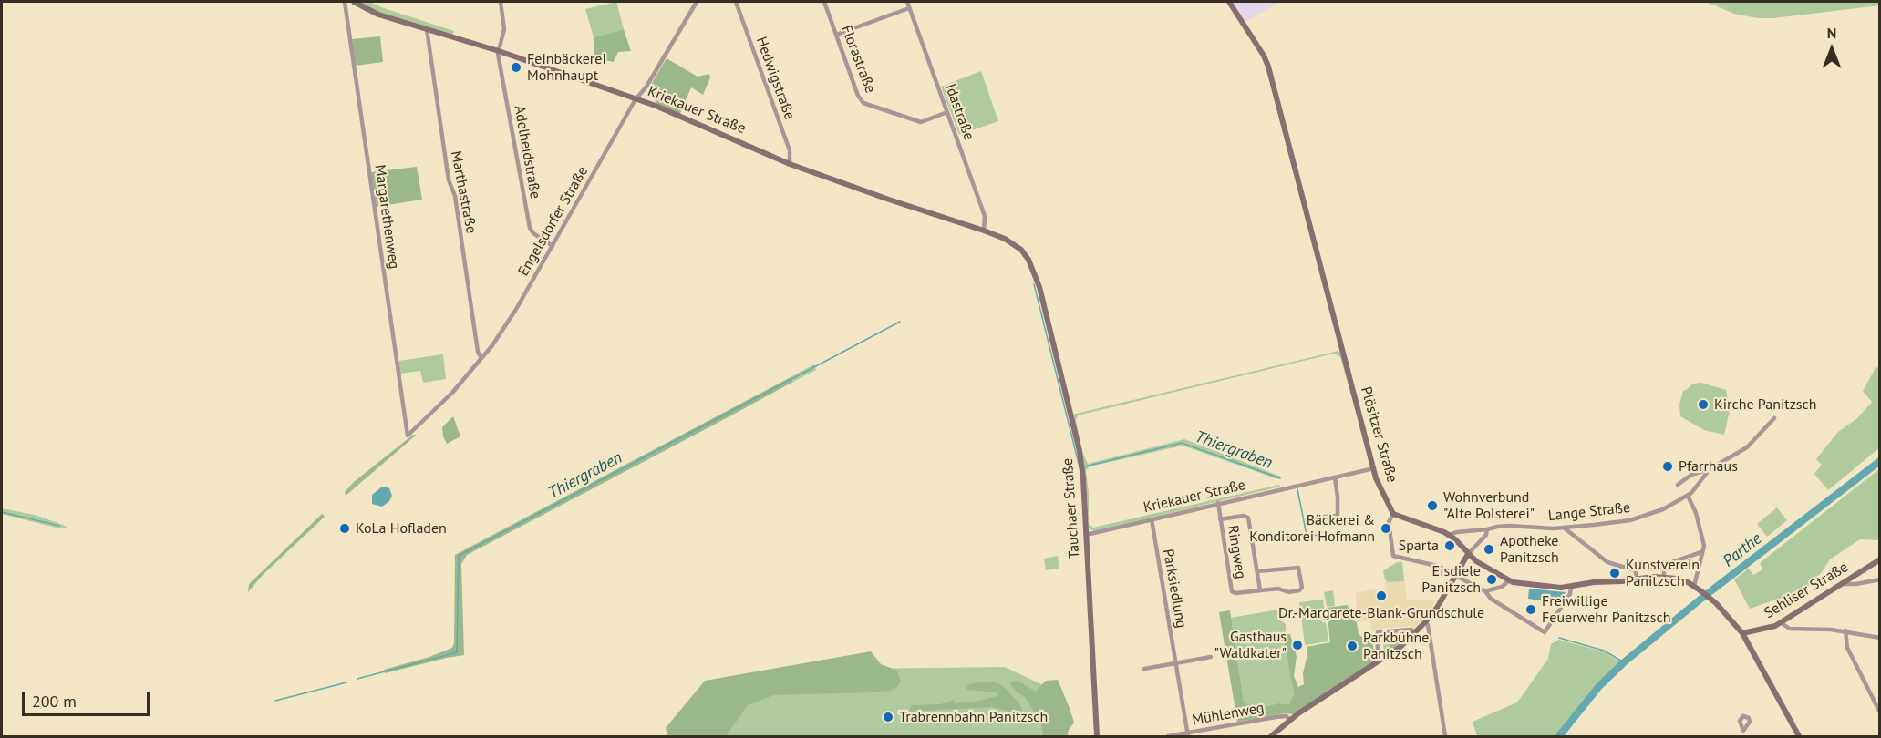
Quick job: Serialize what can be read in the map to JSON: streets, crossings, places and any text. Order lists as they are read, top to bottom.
{
  "streets": {
    "street": [
      "Florastraße",
      "Hedwigstraße",
      "Kriekauer Straße",
      "Idastraße",
      "Adelheidstraße",
      "Marthastraße",
      "Margarethenweg",
      "Engelsdorfer Straße",
      "Plösitzer Straße",
      "Tauchaer Straße",
      "Lange Straße",
      "Ringweg",
      "Parksiedlung",
      "Sehliser Straße",
      "Mühlenweg"
    ]
  },
  "crossings": [
    ["Florastraße", "Idastraße"],
    ["Hedwigstraße", "Kriekauer Straße"],
    ["Kriekauer Straße", "Idastraße"],
    ["Kriekauer Straße", "Adelheidstraße"],
    ["Kriekauer Straße", "Marthastraße"],
    ["Kriekauer Straße", "Engelsdorfer Straße"],
    ["Kriekauer Straße", "Plösitzer Straße"],
    ["Kriekauer Straße", "Tauchaer Straße"],
    ["Kriekauer Straße", "Ringweg"],
    ["Kriekauer Straße", "Parksiedlung"],
    ["Adelheidstraße", "Engelsdorfer Straße"],
    ["Marthastraße", "Engelsdorfer Straße"],
    ["Margarethenweg", "Engelsdorfer Straße"],
    ["Parksiedlung", "Mühlenweg"]
  ],
  "water": ["Thiergraben", "Parthe"],
  "places": [
    "Feinbäckerei Mohnhaupt",
    "Kirche Panitzsch",
    "Pfarrhaus",
    "Wohnverbund \"Alte Polsterei\"",
    "KoLa Hofladen",
    "Bäckerei & Konditorei Hofmann",
    "Sparta",
    "Apotheke Panitzsch",
    "Kunstverein Panitzsch",
    "Eisdiele Panitzsch",
    "Dr.-Margarete-Blank-Grundschule",
    "Freiwillige Feuerwehr Panitzsch",
    "Gasthaus \"Waldkater\"",
    "Parkbühne Panitzsch",
    "Trabrennbahn Panitzsch"
  ],
  "scale_bar": "200 m",
  "north": "top"
}
